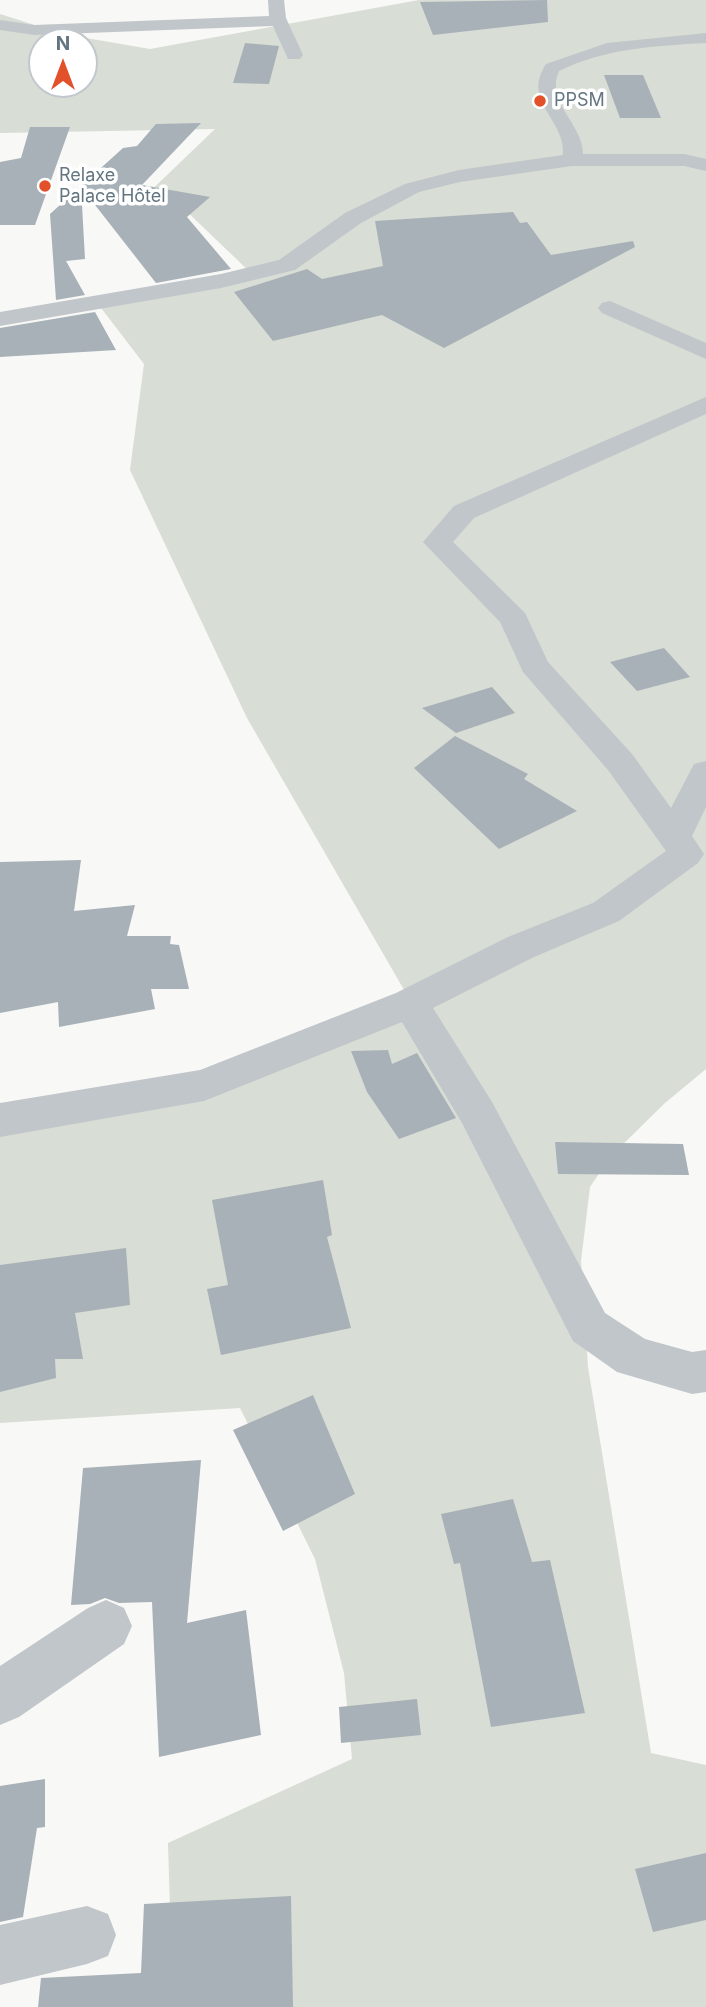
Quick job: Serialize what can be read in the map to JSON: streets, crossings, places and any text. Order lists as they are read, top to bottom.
{
  "places": ["PPSM", "Relaxe Palace Hôtel"],
  "north": "top"
}
